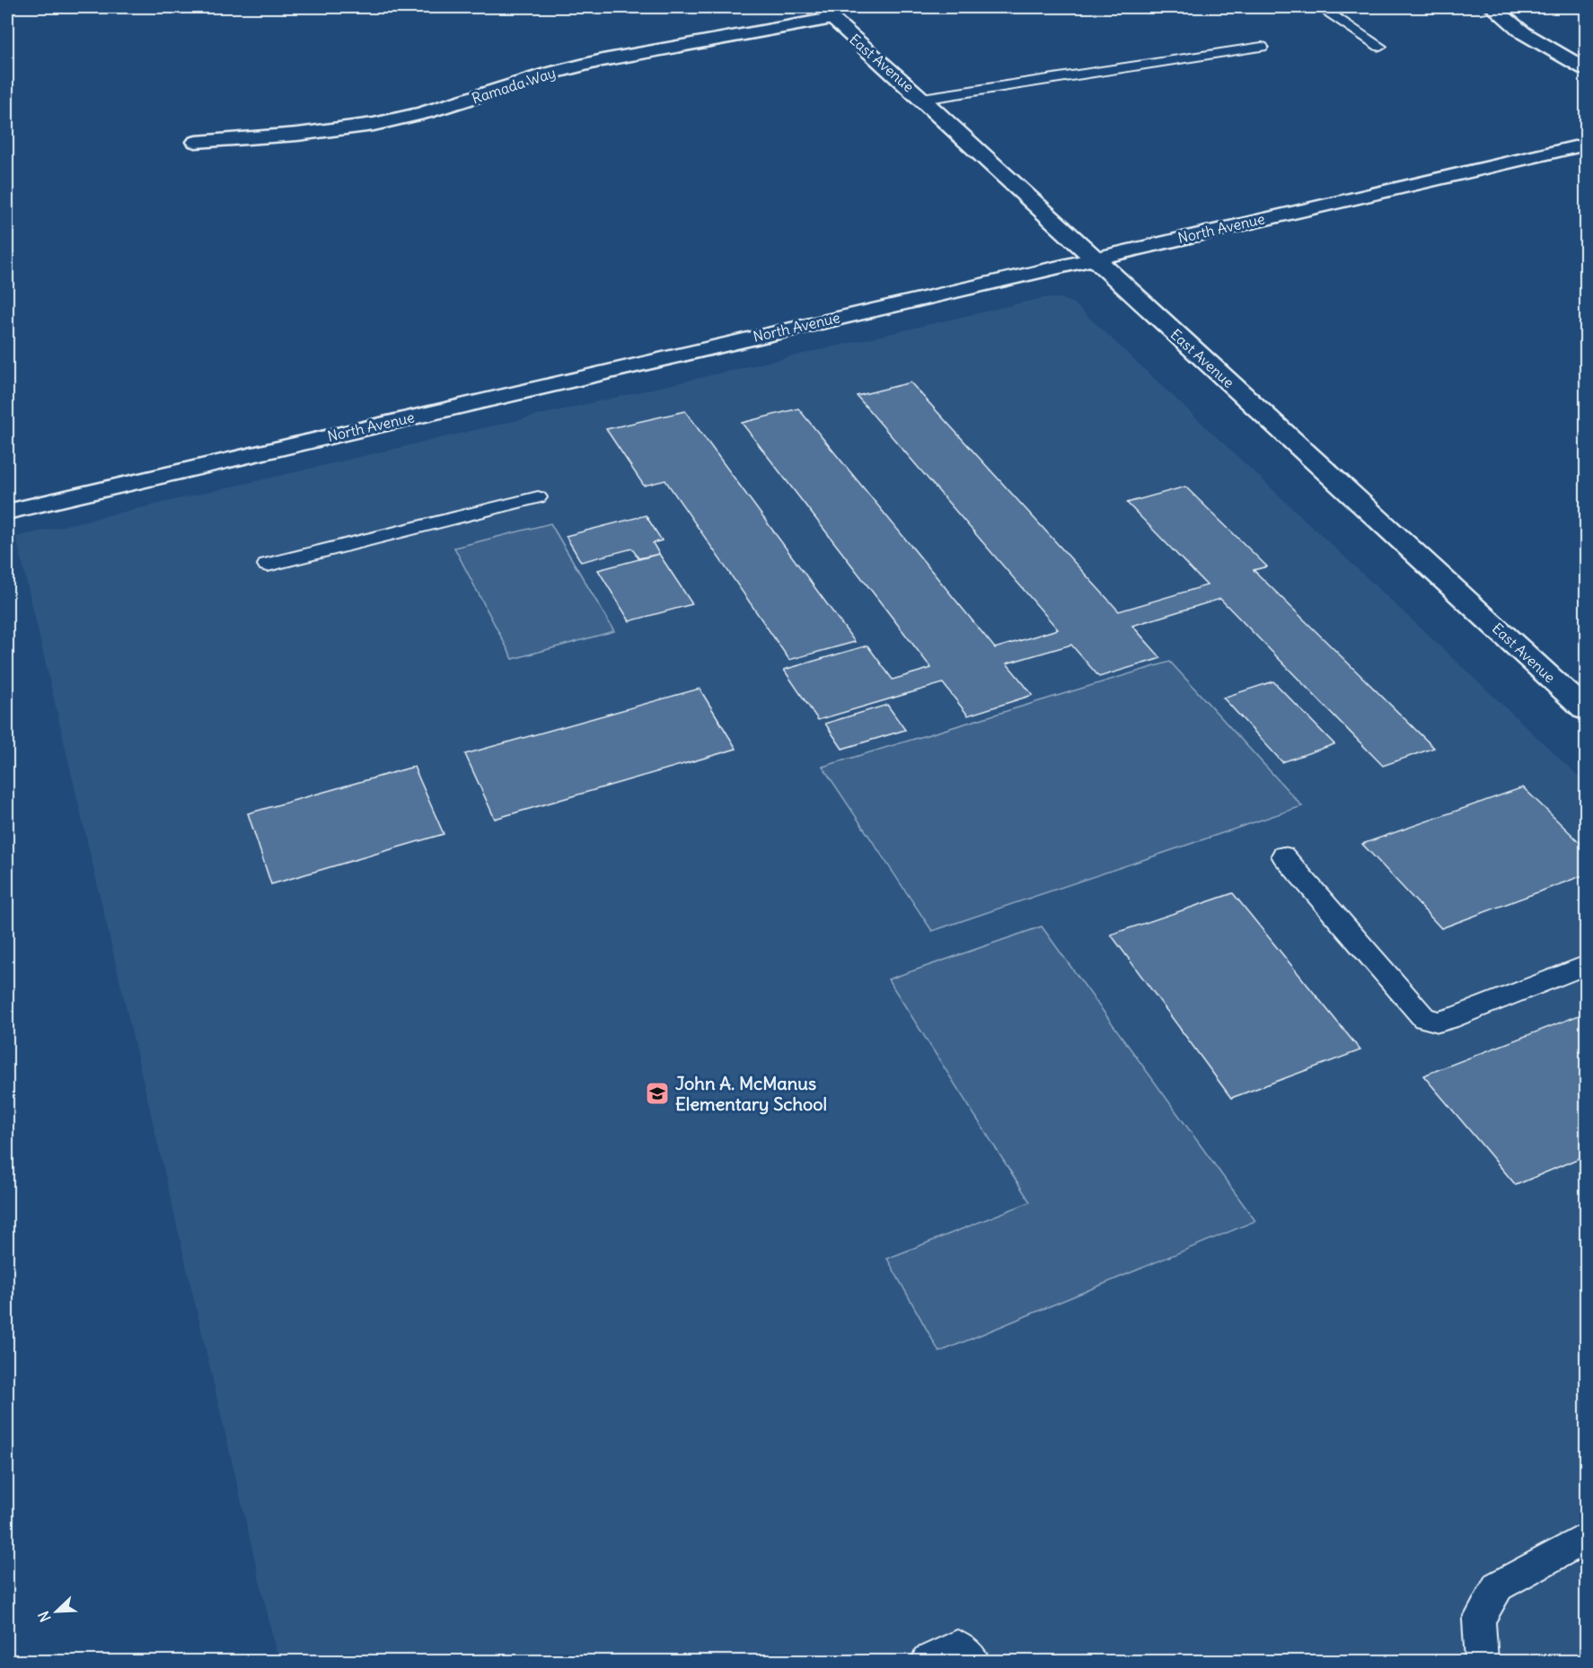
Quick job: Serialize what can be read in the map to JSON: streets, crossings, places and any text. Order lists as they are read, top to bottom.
{
  "streets": {
    "street": ["East Avenue", "Ramada Way", "North Avenue"]
  },
  "crossings": [
    ["East Avenue", "Ramada Way"],
    ["East Avenue", "North Avenue"]
  ],
  "places": {
    "school or university": ["John A. McManus Elementary School"]
  },
  "north": "bottom left"
}
